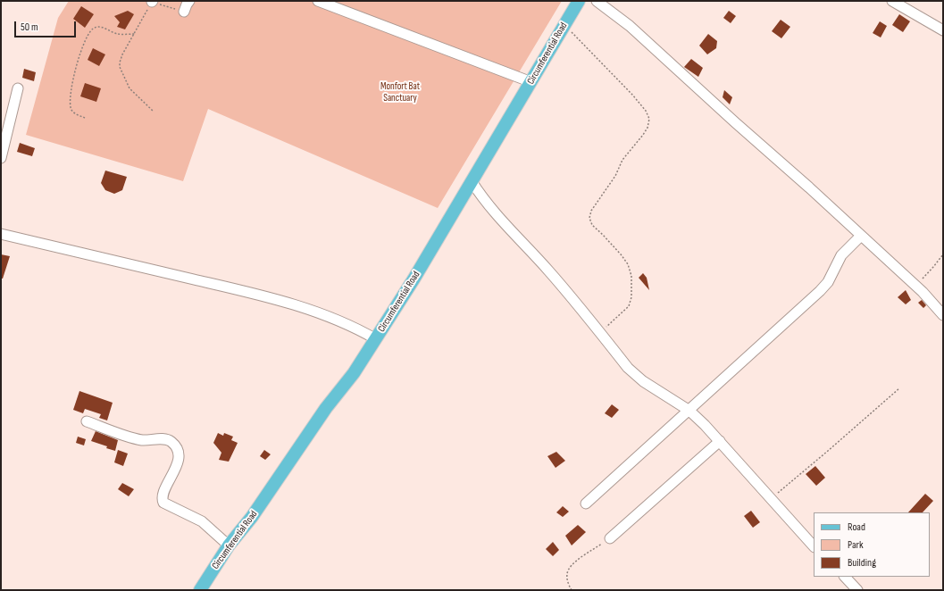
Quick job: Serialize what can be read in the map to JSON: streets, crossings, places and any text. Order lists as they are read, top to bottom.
{
  "streets": {
    "main road": ["Circumferential Road"]
  },
  "parks": ["Monfort Bat Sanctuary"],
  "legend": ["Road", "Park", "Building"],
  "scale_bar": "50 m"
}
